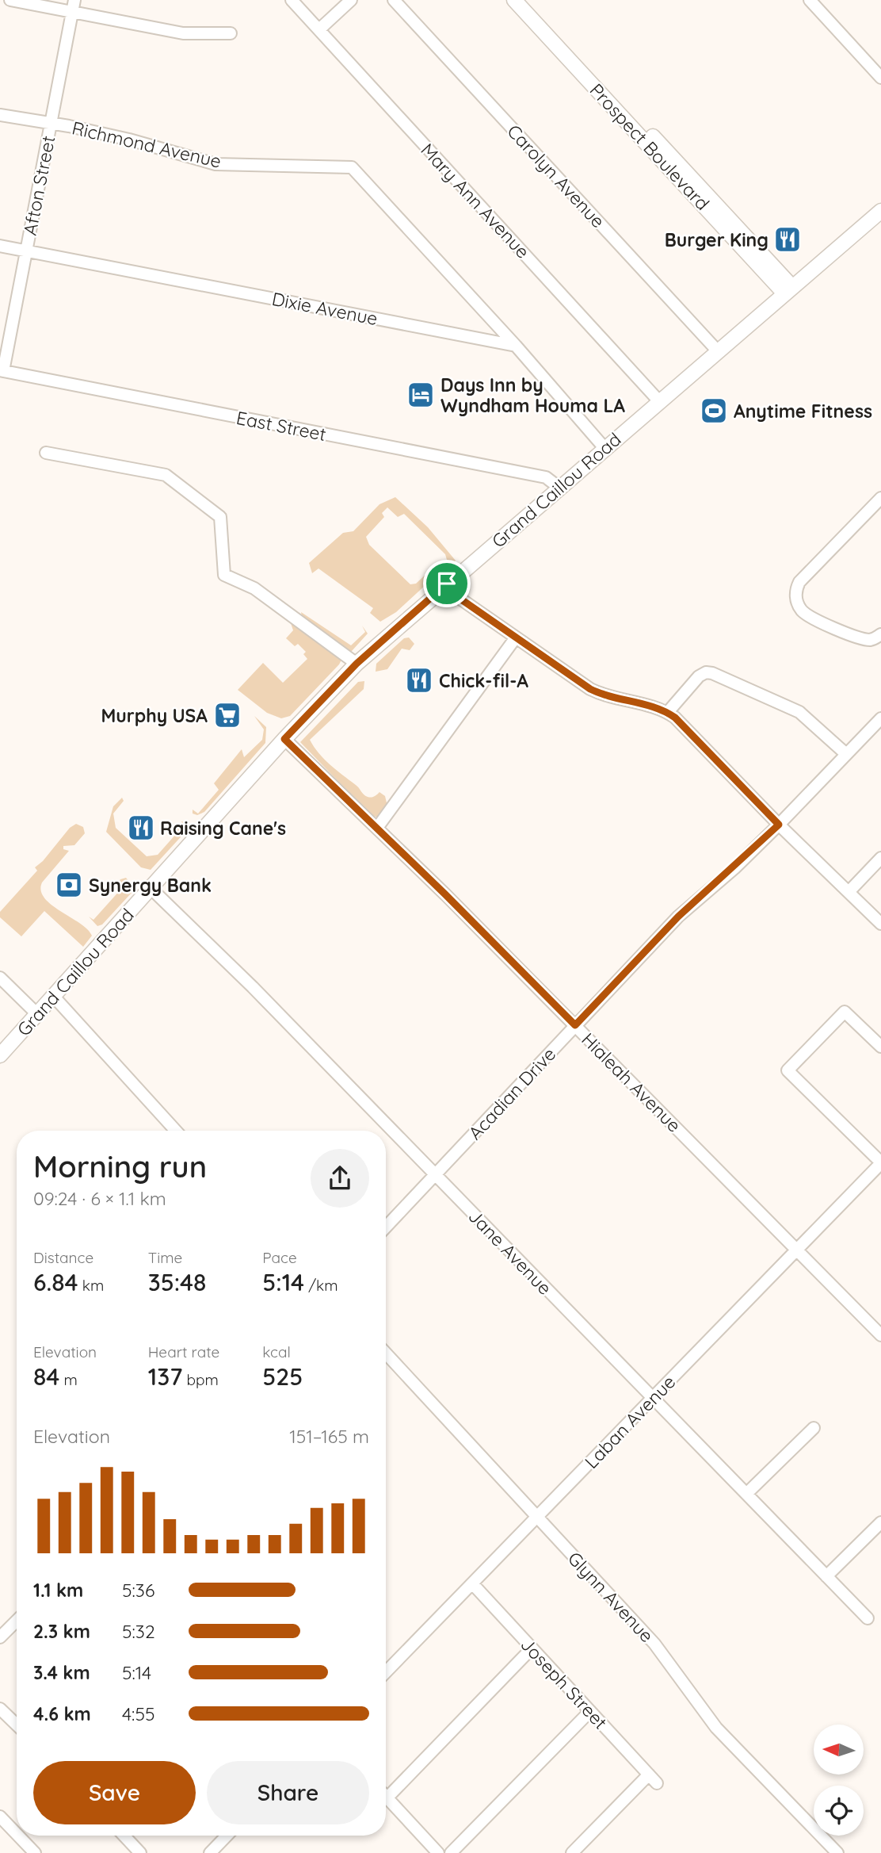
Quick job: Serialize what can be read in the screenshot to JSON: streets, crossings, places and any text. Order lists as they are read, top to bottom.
{
  "streets": {
    "main road": ["Prospect Boulevard", "Grand Caillou Road"],
    "street": [
      "Richmond Avenue",
      "Carolyn Avenue",
      "Afton Street",
      "Mary Ann Avenue",
      "Dixie Avenue",
      "East Street",
      "Hialeah Avenue",
      "Acadian Drive",
      "Jane Avenue",
      "Laban Avenue",
      "Glynn Avenue",
      "Joseph Street"
    ]
  },
  "crossings": [
    ["Richmond Avenue", "Afton Street"],
    ["Richmond Avenue", "Dixie Avenue"],
    ["Prospect Boulevard", "Grand Caillou Road"],
    ["Carolyn Avenue", "Grand Caillou Road"],
    ["Afton Street", "Dixie Avenue"],
    ["Afton Street", "East Street"],
    ["Mary Ann Avenue", "Grand Caillou Road"],
    ["East Street", "Grand Caillou Road"],
    ["Grand Caillou Road", "Hialeah Avenue"],
    ["Grand Caillou Road", "Jane Avenue"],
    ["Hialeah Avenue", "Acadian Drive"],
    ["Hialeah Avenue", "Laban Avenue"],
    ["Acadian Drive", "Jane Avenue"],
    ["Jane Avenue", "Laban Avenue"],
    ["Laban Avenue", "Glynn Avenue"],
    ["Laban Avenue", "Joseph Street"]
  ],
  "places": {
    "restaurant": ["Burger King", "Chick-fil-A", "Raising Cane's"],
    "hotel": ["Days Inn by Wyndham Houma LA"],
    "sports": ["Anytime Fitness"],
    "supermarket": ["Murphy USA"],
    "bank": ["Synergy Bank"]
  },
  "north": "left",
  "page": {
    "heading": ["Morning run", "09:24 · 6 × 1.1 km"],
    "stats": [
      ["Distance", "6.84 km"],
      ["Time", "35:48"],
      ["Pace", "5:14 /km"],
      ["Elevation", "84 m"],
      ["Heart rate", "137 bpm"],
      ["kcal", "525"]
    ],
    "chart": ["Elevation", "151–165 m"],
    "list": [
      {
        "name": "1.1 km",
        "note": "5:36"
      },
      {
        "name": "2.3 km",
        "note": "5:32"
      },
      {
        "name": "3.4 km",
        "note": "5:14"
      },
      {
        "name": "4.6 km",
        "note": "4:55"
      }
    ],
    "buttons": ["Save", "Share"]
  }
}
